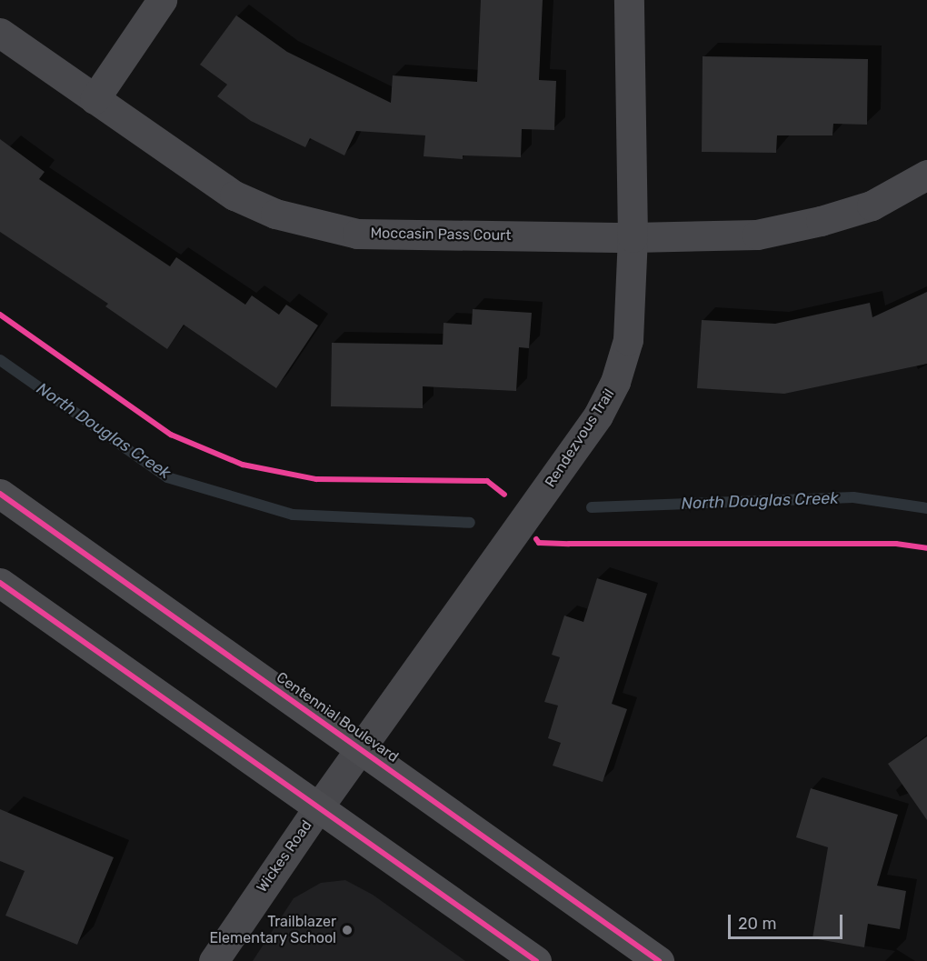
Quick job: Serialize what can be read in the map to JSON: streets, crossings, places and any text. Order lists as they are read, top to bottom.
{
  "streets": {
    "main road": ["Centennial Boulevard"],
    "street": ["Moccasin Pass Court", "Rendezvous Trail", "Wickes Road"]
  },
  "crossings": [
    ["Moccasin Pass Court", "Rendezvous Trail"],
    ["Rendezvous Trail", "Centennial Boulevard"],
    ["Rendezvous Trail", "Wickes Road"]
  ],
  "water": ["North Douglas Creek"],
  "places": ["Trailblazer Elementary School"],
  "scale_bar": "20 m"
}
